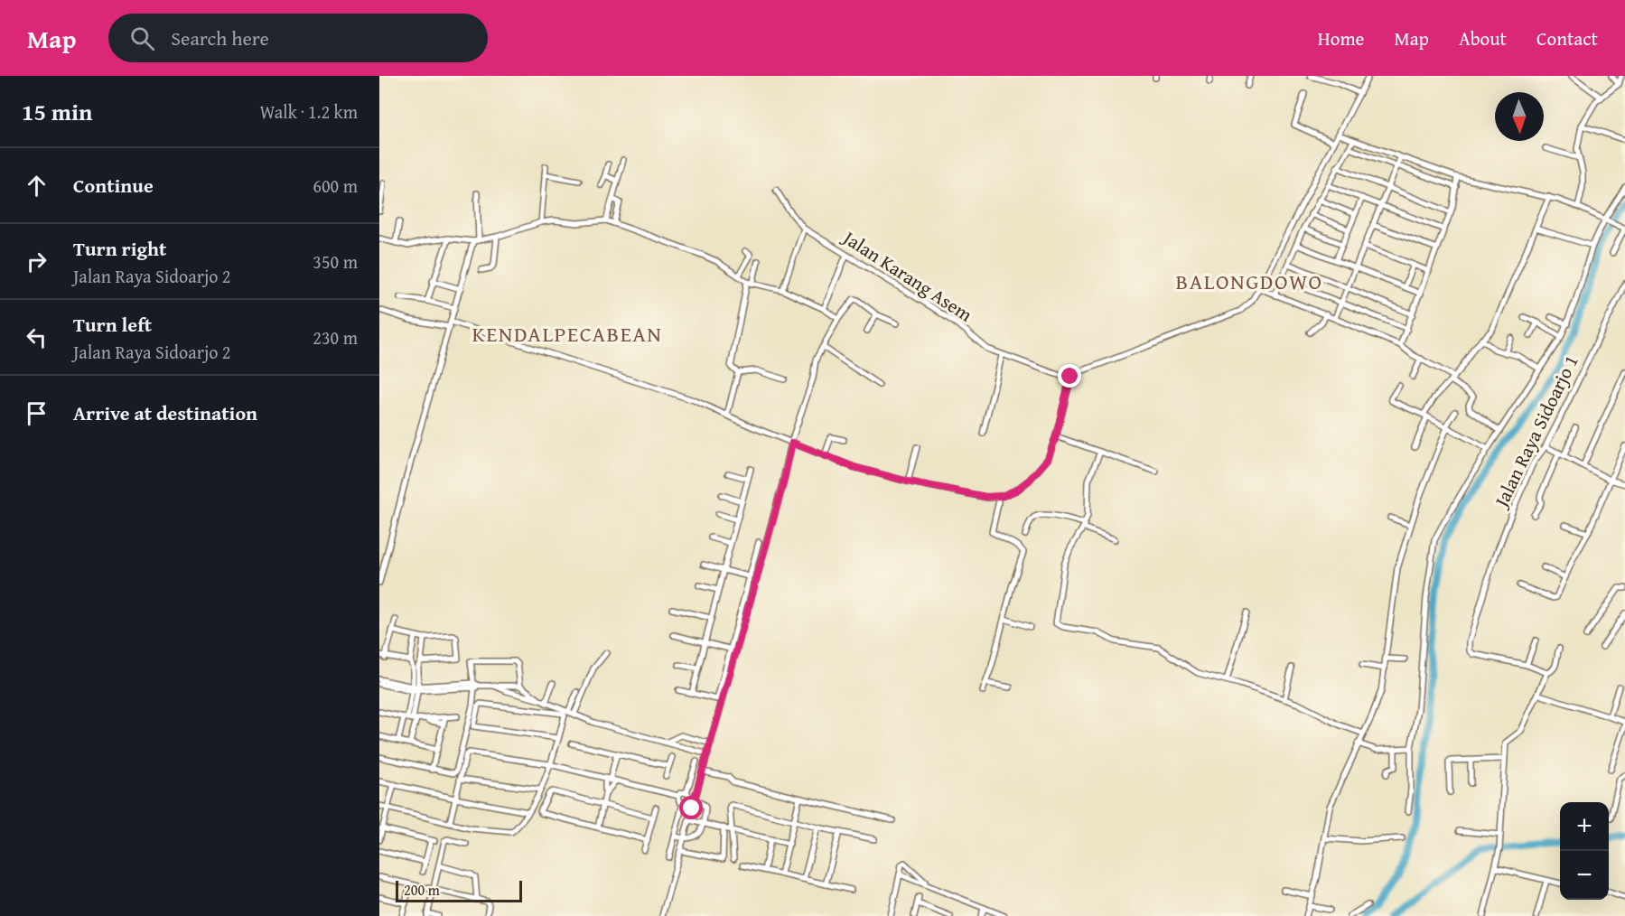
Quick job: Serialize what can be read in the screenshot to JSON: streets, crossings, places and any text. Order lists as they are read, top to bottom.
{
  "streets": {
    "street": ["Jalan Karang Asem", "Jalan Raya Sidoarjo 1"]
  },
  "districts": ["BALONGDOWO", "KENDALPECABEAN"],
  "scale_bar": "200 m",
  "north": "bottom",
  "page": {
    "header": "Map",
    "search": "Search here",
    "nav": [
      "Home",
      "Map",
      "About",
      "Contact"
    ],
    "heading": ["15 min", "Walk · 1.2 km"],
    "list": [
      ["Continue", "600 m"],
      ["Turn right", "Jalan Raya Sidoarjo 2", "350 m"],
      ["Turn left", "Jalan Raya Sidoarjo 2", "230 m"],
      "Arrive at destination"
    ],
    "map_buttons": ["+", "−"],
    "scale": "200 m"
  }
}
